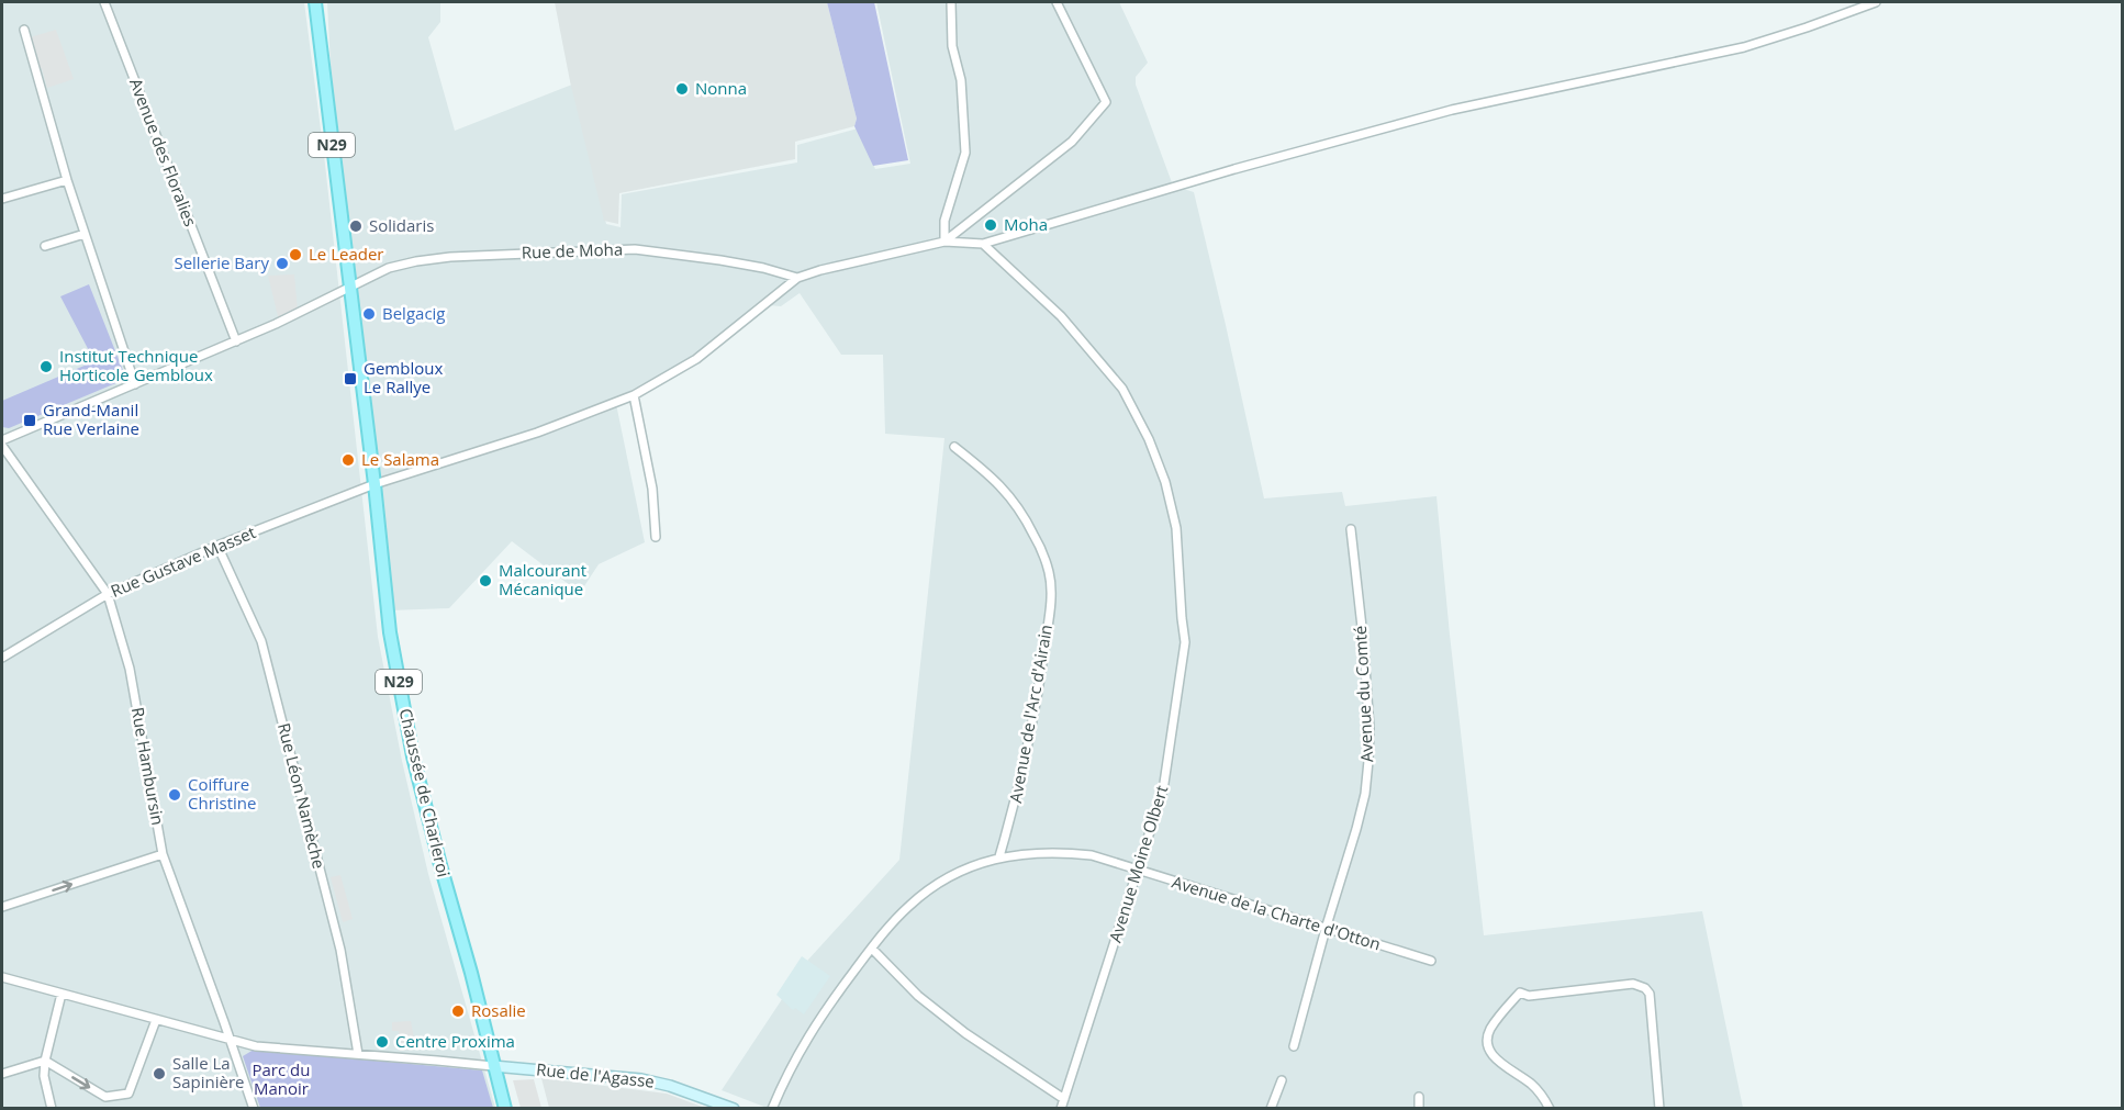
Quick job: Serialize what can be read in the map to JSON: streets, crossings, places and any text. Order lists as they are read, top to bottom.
{
  "streets": {
    "main road": ["N29", "Chaussée de Charleroi"],
    "street": [
      "Avenue des Floralies",
      "Rue de Moha",
      "Rue Gustave Masset",
      "Avenue du Comté",
      "Avenue de l'Arc d'Airain",
      "Rue Hambursin",
      "Rue Léon Namèche",
      "Avenue Moine Olbert",
      "Avenue de la Charte d'Otton",
      "Rue de l'Agasse"
    ]
  },
  "crossings": [
    ["Avenue des Floralies", "Rue de Moha"],
    ["Rue de Moha", "Rue Gustave Masset"],
    ["Rue de Moha", "Chaussée de Charleroi"],
    ["Rue Gustave Masset", "Rue Hambursin"],
    ["Rue Gustave Masset", "Chaussée de Charleroi"],
    ["Rue Gustave Masset", "Rue Léon Namèche"],
    ["Avenue du Comté", "Avenue de la Charte d'Otton"],
    ["Avenue de l'Arc d'Airain", "Avenue de la Charte d'Otton"],
    ["Chaussée de Charleroi", "Rue de l'Agasse"],
    ["Avenue Moine Olbert", "Avenue de la Charte d'Otton"]
  ],
  "parks": ["Parc du Manoir"],
  "places": {
    "other": [
      "Nonna",
      "Moha",
      "Solidaris",
      "Le Leader",
      "Sellerie Bary",
      "Belgacig",
      "Institut Technique Horticole Gembloux",
      "Le Salama",
      "Malcourant Mécanique",
      "Coiffure Christine",
      "Rosalie",
      "Centre Proxima",
      "Salle La Sapinière"
    ],
    "transit": ["Gembloux Le Rallye", "Grand-Manil Rue Verlaine"]
  }
}
